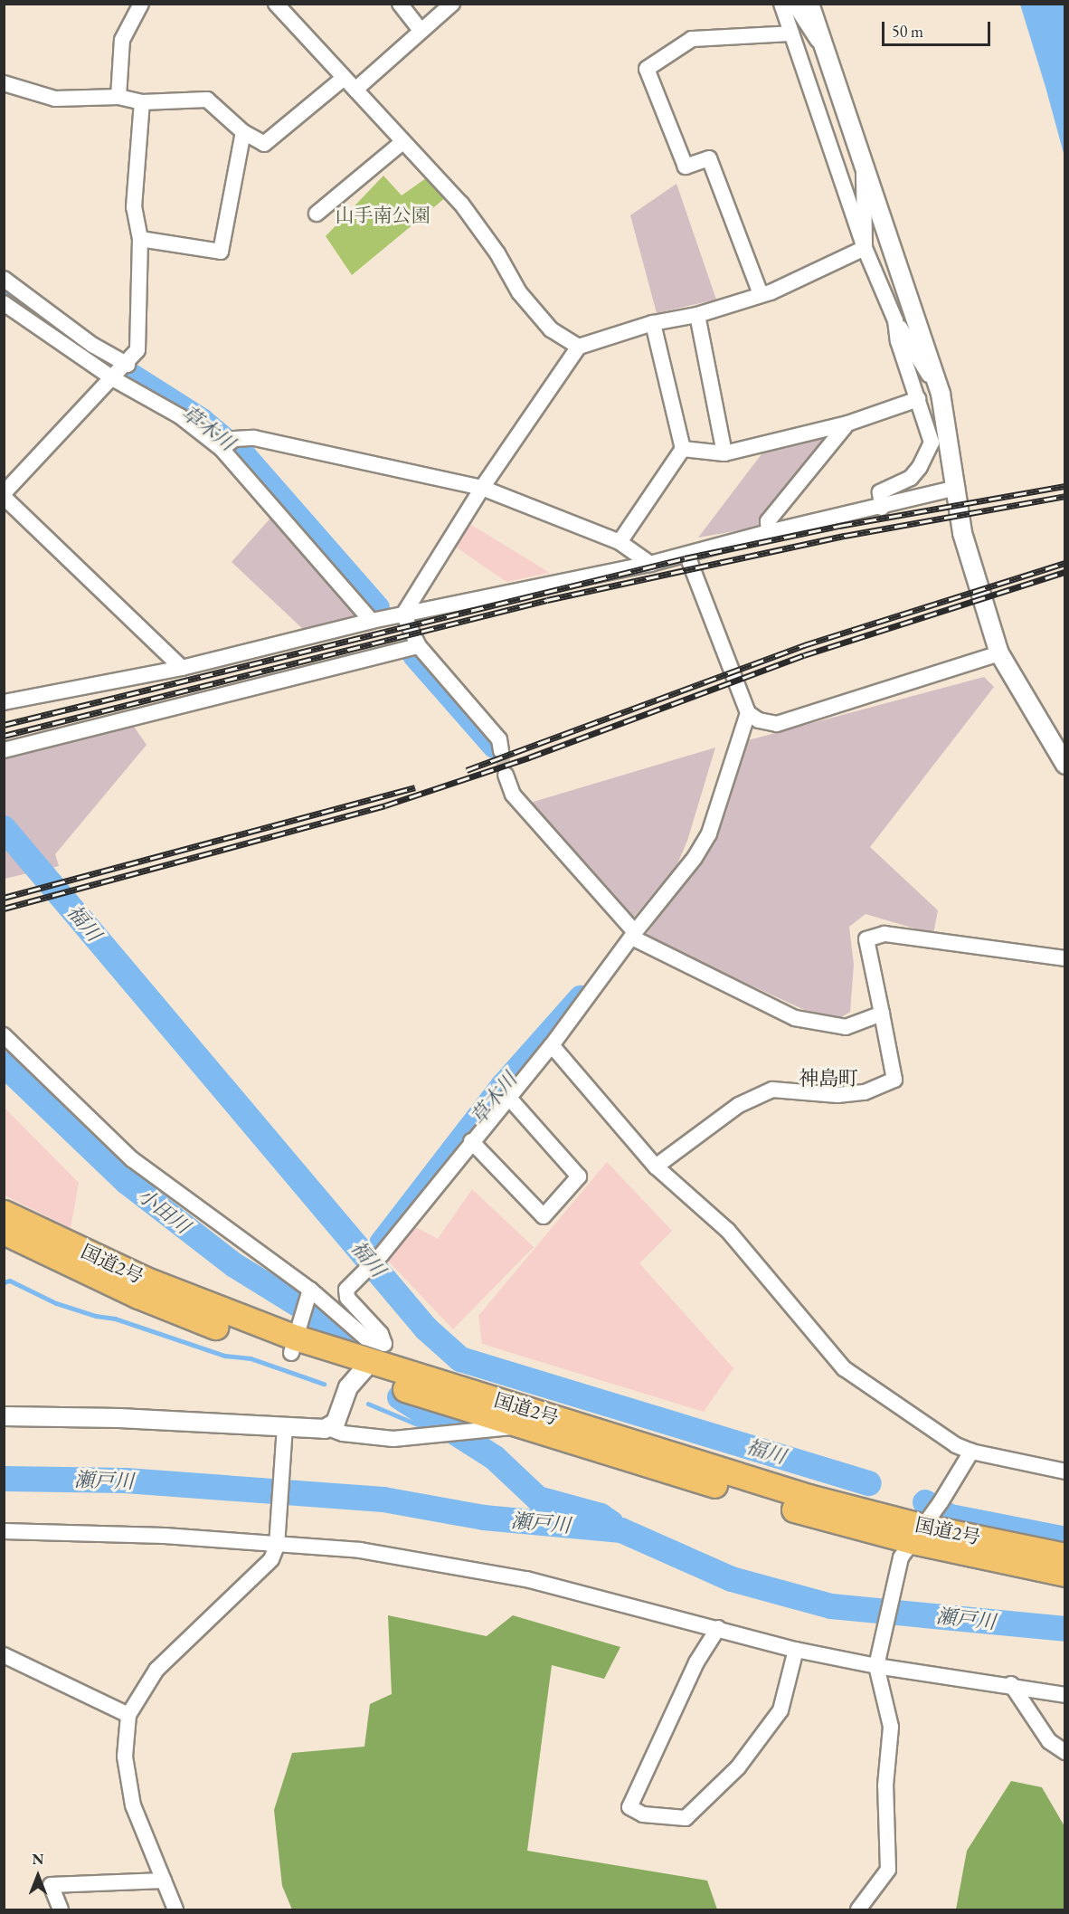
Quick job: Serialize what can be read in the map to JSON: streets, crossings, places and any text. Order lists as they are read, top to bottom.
{
  "streets": {
    "highway": ["国道2号"]
  },
  "districts": ["神島町"],
  "water": [
    "草木川",
    "福川",
    "小田川",
    "瀬戸川"
  ],
  "parks": ["山手南公園"],
  "scale_bar": "50 m",
  "north": "top"
}
